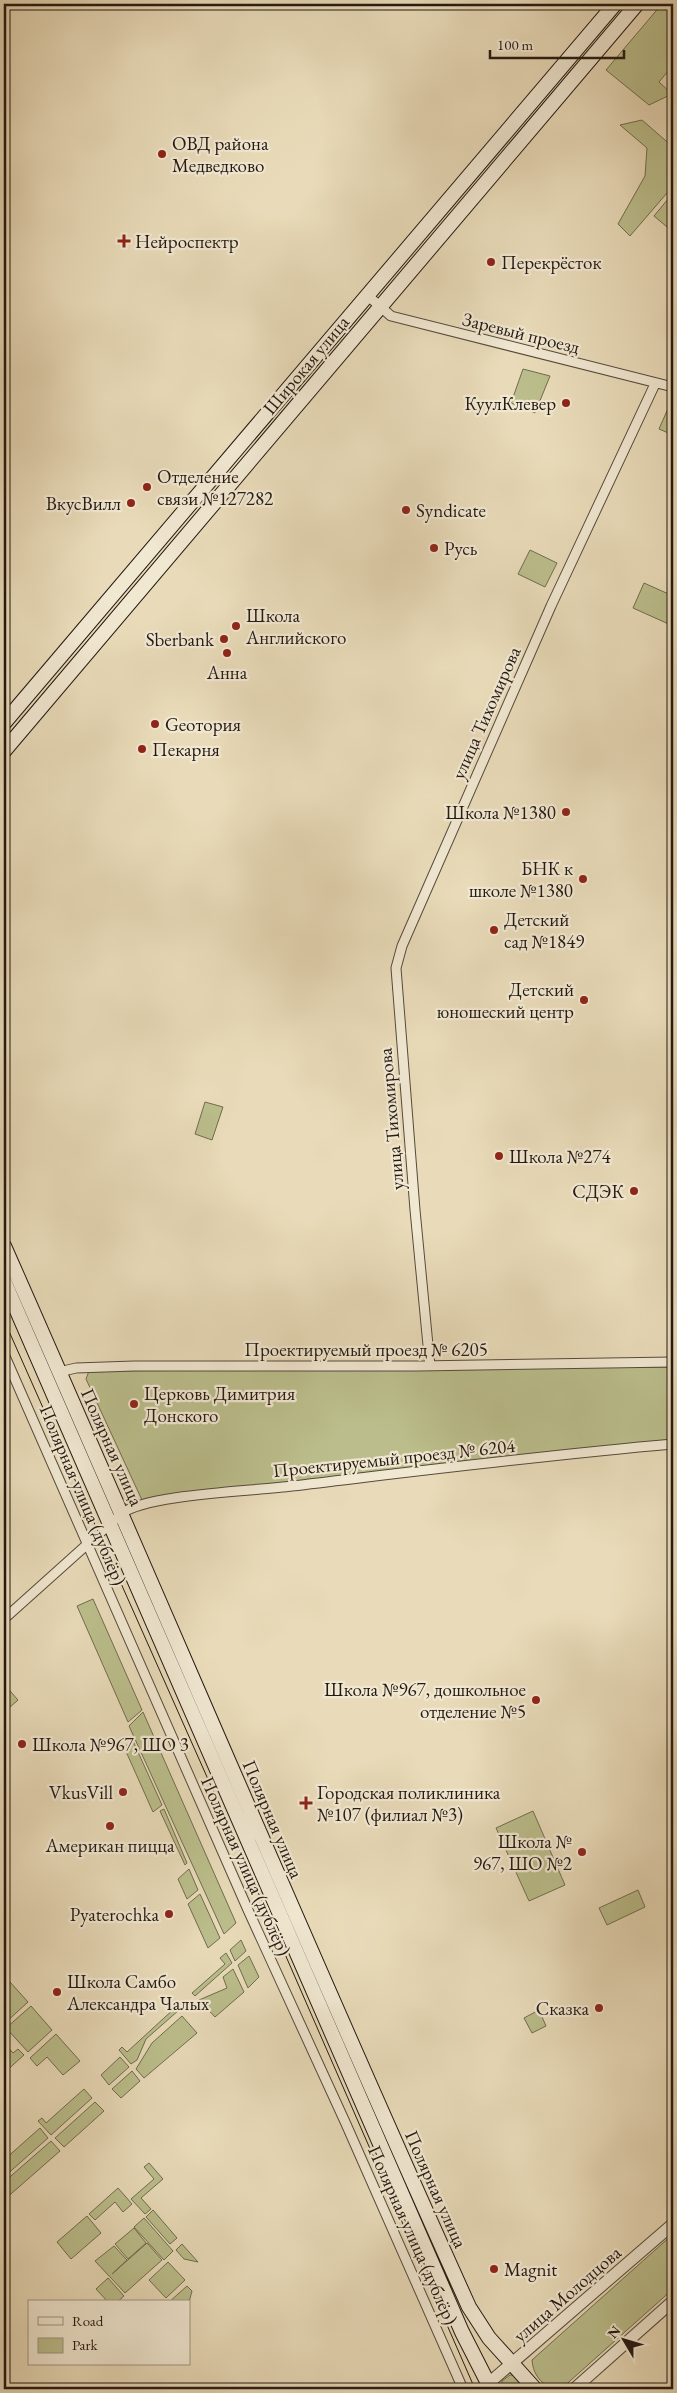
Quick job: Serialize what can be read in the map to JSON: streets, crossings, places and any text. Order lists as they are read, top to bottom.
{
  "streets": {
    "main road": ["Широкая улица", "Полярная улица"],
    "street": [
      "Заревый проезд",
      "улица Тихомирова",
      "Проектируемый проезд № 6205",
      "Проектируемый проезд № 6204",
      "Полярная улица (дублёр)",
      "улица Молодцова"
    ]
  },
  "crossings": [
    ["Заревый проезд", "Широкая улица"],
    ["Заревый проезд", "улица Тихомирова"],
    ["улица Тихомирова", "Проектируемый проезд № 6205"],
    ["Проектируемый проезд № 6205", "Полярная улица"],
    ["Полярная улица", "Проектируемый проезд № 6204"],
    ["Полярная улица", "улица Молодцова"],
    ["Проектируемый проезд № 6204", "Полярная улица (дублёр)"]
  ],
  "places": {
    "other": [
      "ОВД района Медведково",
      "Перекрёсток",
      "КуулКлевер",
      "Отделение связи №127282",
      "ВкусВилл",
      "Syndicate",
      "Русь",
      "Школа Английского",
      "Sberbank",
      "Анна",
      "Gеотория",
      "Пекарня",
      "Школа №1380",
      "БНК к школе №1380",
      "Детский сад №1849",
      "Детский юношеский центр",
      "Школа №274",
      "СДЭК",
      "Церковь Димитрия Донского",
      "Школа №967, дошкольное отделение №5",
      "Школа №967, ШО 3",
      "VkusVill",
      "Американ пицца",
      "Школа № 967, ШО №2",
      "Pyaterochka",
      "Школа Самбо Александра Чалых",
      "Сказка",
      "Magnit"
    ],
    "health": ["Нейроcпектр", "Городская поликлиника №107 (филиал №3)"]
  },
  "legend": ["Road", "Park"],
  "scale_bar": "100 m",
  "north": "top left"
}
